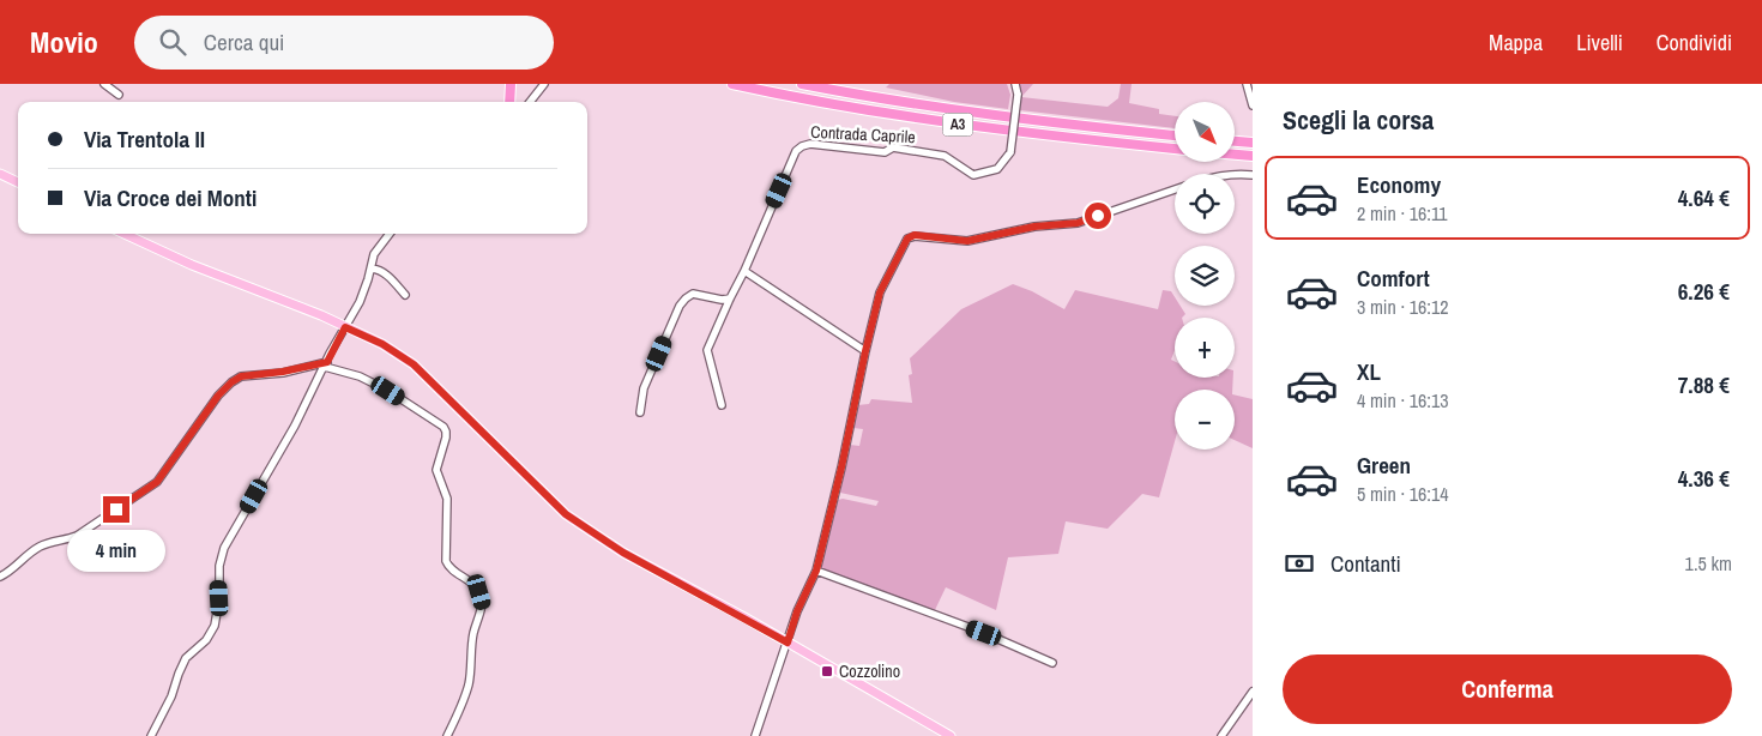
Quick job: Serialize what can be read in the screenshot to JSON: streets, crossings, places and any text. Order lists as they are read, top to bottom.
{
  "streets": {
    "highway": ["A3"],
    "street": ["Contrada Caprile"]
  },
  "places": {
    "transit": ["Cozzolino"]
  },
  "north": "bottom right",
  "page": {
    "header": "Movio",
    "search": "Cerca qui",
    "nav": ["Mappa", "Livelli", "Condividi"],
    "heading": "Scegli la corsa",
    "map_buttons": ["+", "−"],
    "banner": ["Via Trentola II", "Via Croce dei Monti"],
    "list": [
      {
        "name": "Economy",
        "note": "2 min · 16:11",
        "value": "4.64 €"
      },
      {
        "name": "Comfort",
        "note": "3 min · 16:12",
        "value": "6.26 €"
      },
      {
        "name": "XL",
        "note": "4 min · 16:13",
        "value": "7.88 €"
      },
      {
        "name": "Green",
        "note": "5 min · 16:14",
        "value": "4.36 €"
      }
    ],
    "bubble": "4 min",
    "pay": ["Contanti", "1.5 km"],
    "buttons": "Conferma"
  }
}
